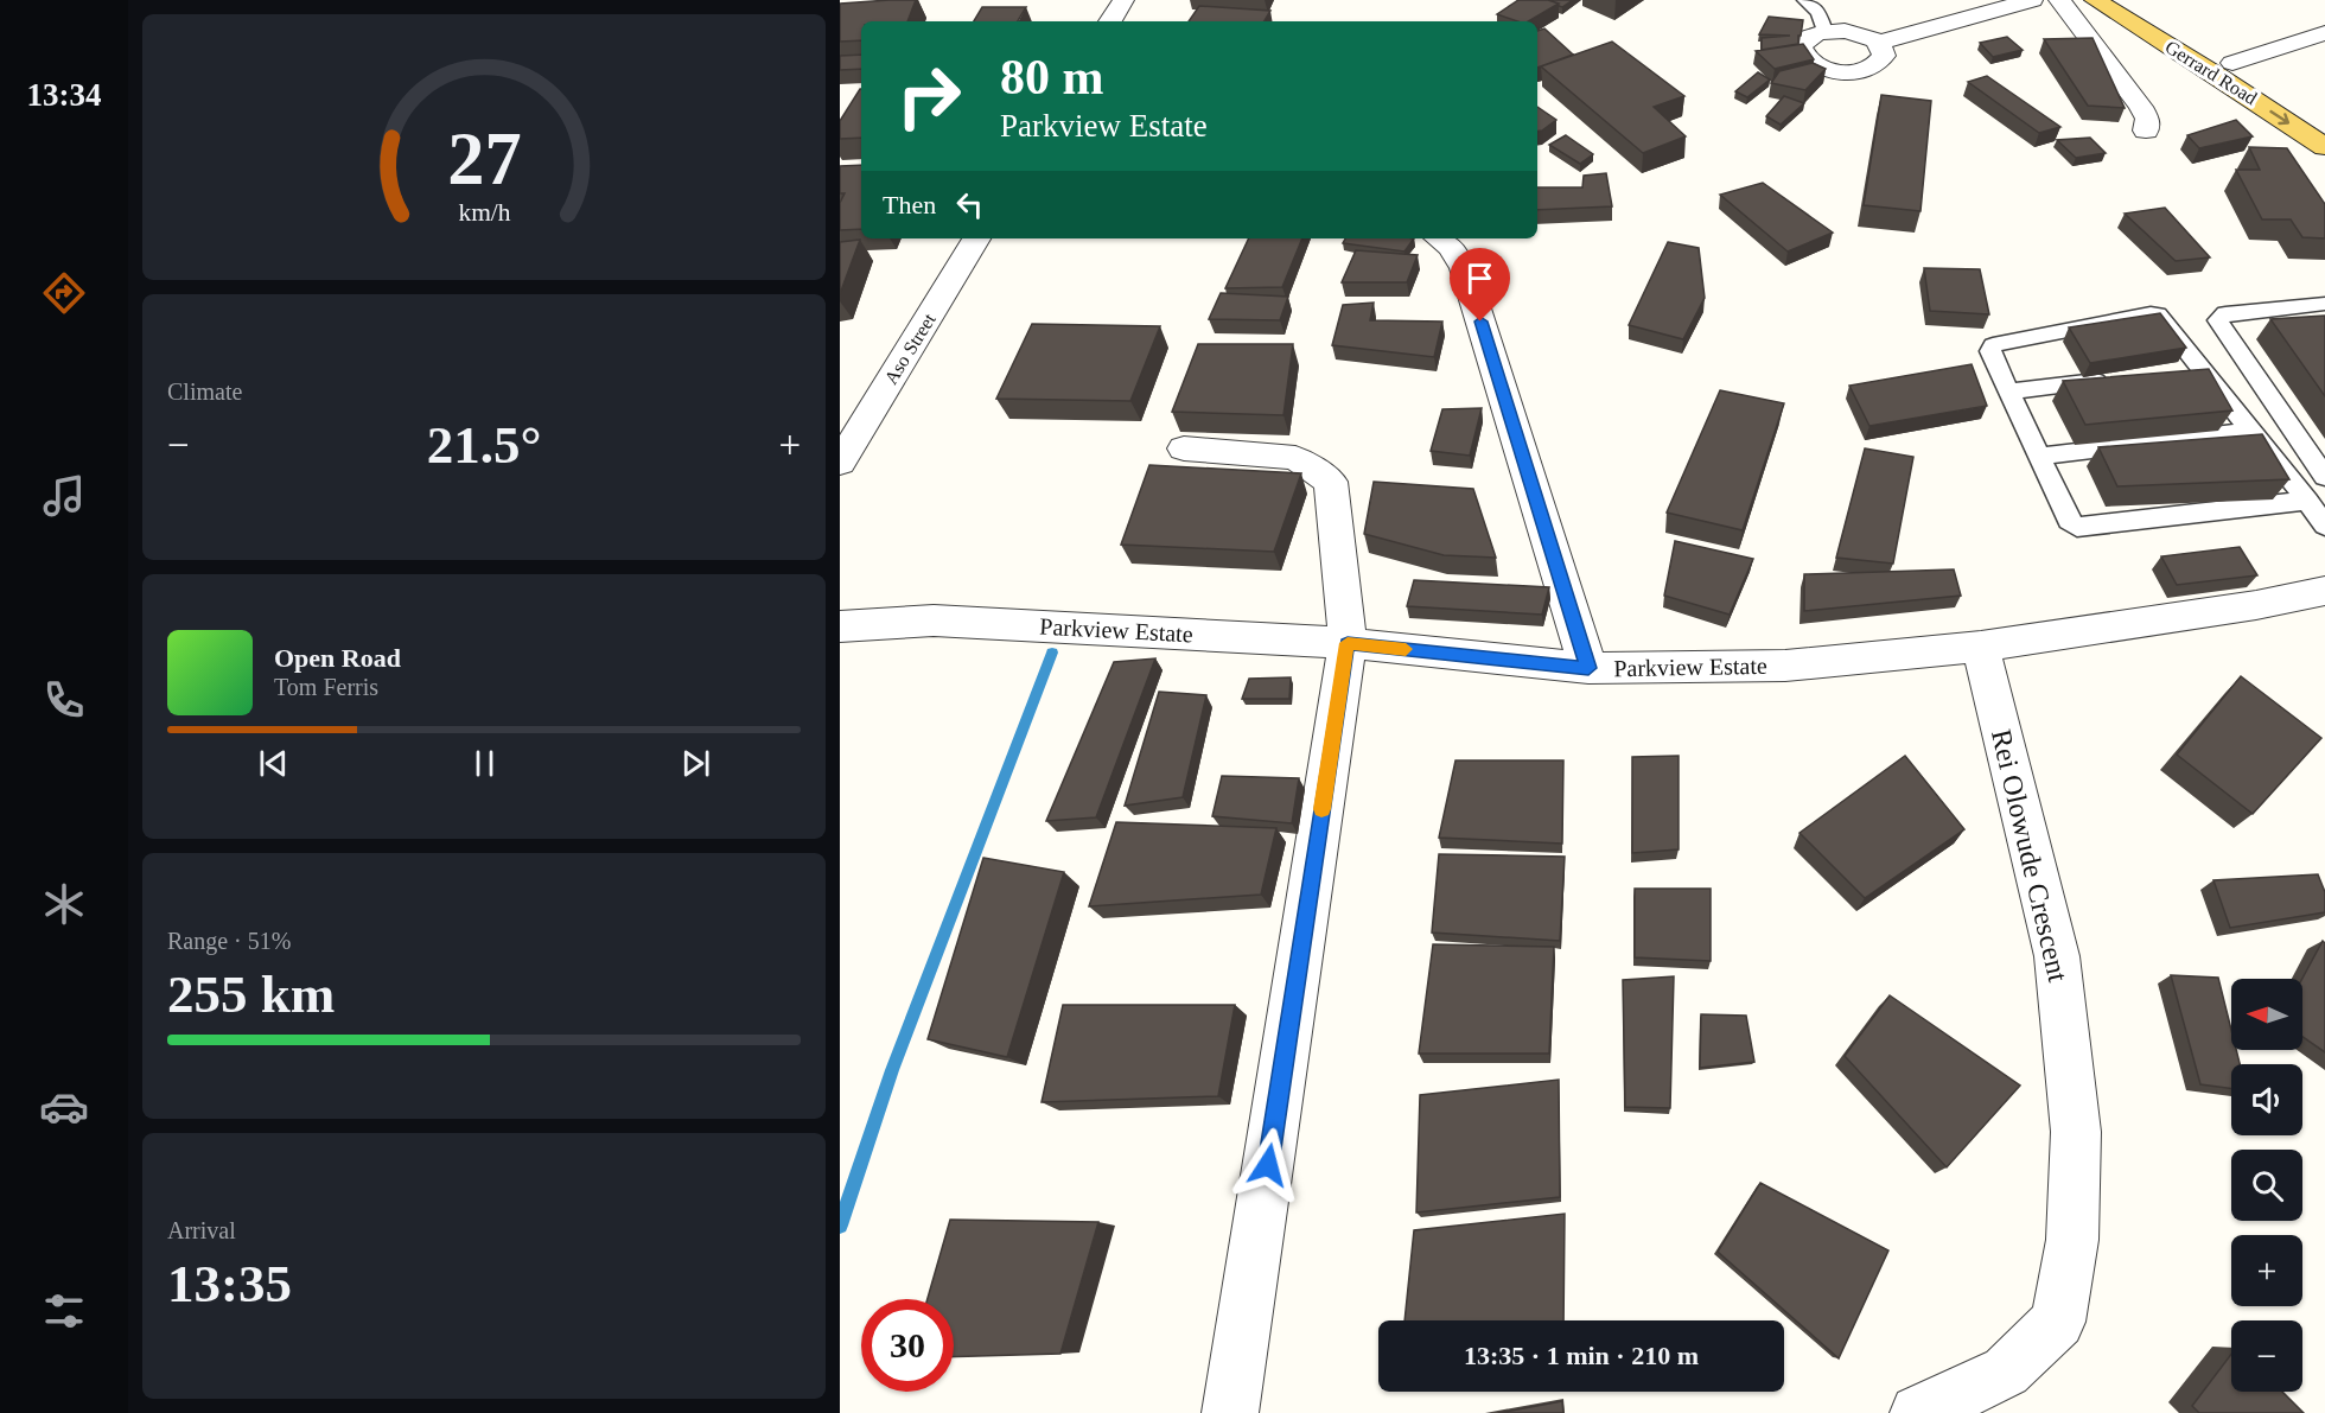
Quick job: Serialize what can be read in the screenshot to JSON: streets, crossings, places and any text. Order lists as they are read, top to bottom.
{
  "streets": {
    "main road": ["Gerrard Road"],
    "street": ["Aso Street", "Parkview Estate", "Rei Olowude Crescent"]
  },
  "crossings": [
    ["Parkview Estate", "Rei Olowude Crescent"]
  ],
  "north": "left",
  "page": {
    "tabs": "13:34",
    "turn": ["80 m", "Parkview Estate"],
    "then": "Then",
    "tile": [
      "Climate",
      ["Range · 51%", "255 km"],
      ["Arrival", "13:35"]
    ],
    "heat": ["−", "21.5°", "+"],
    "song": ["Open Road", "Tom Ferris"],
    "map_buttons": ["+", "−"],
    "limit": "30",
    "trip": "13:35 · 1 min · 210 m",
    "gauge": ["27", "km/h"]
  }
}
